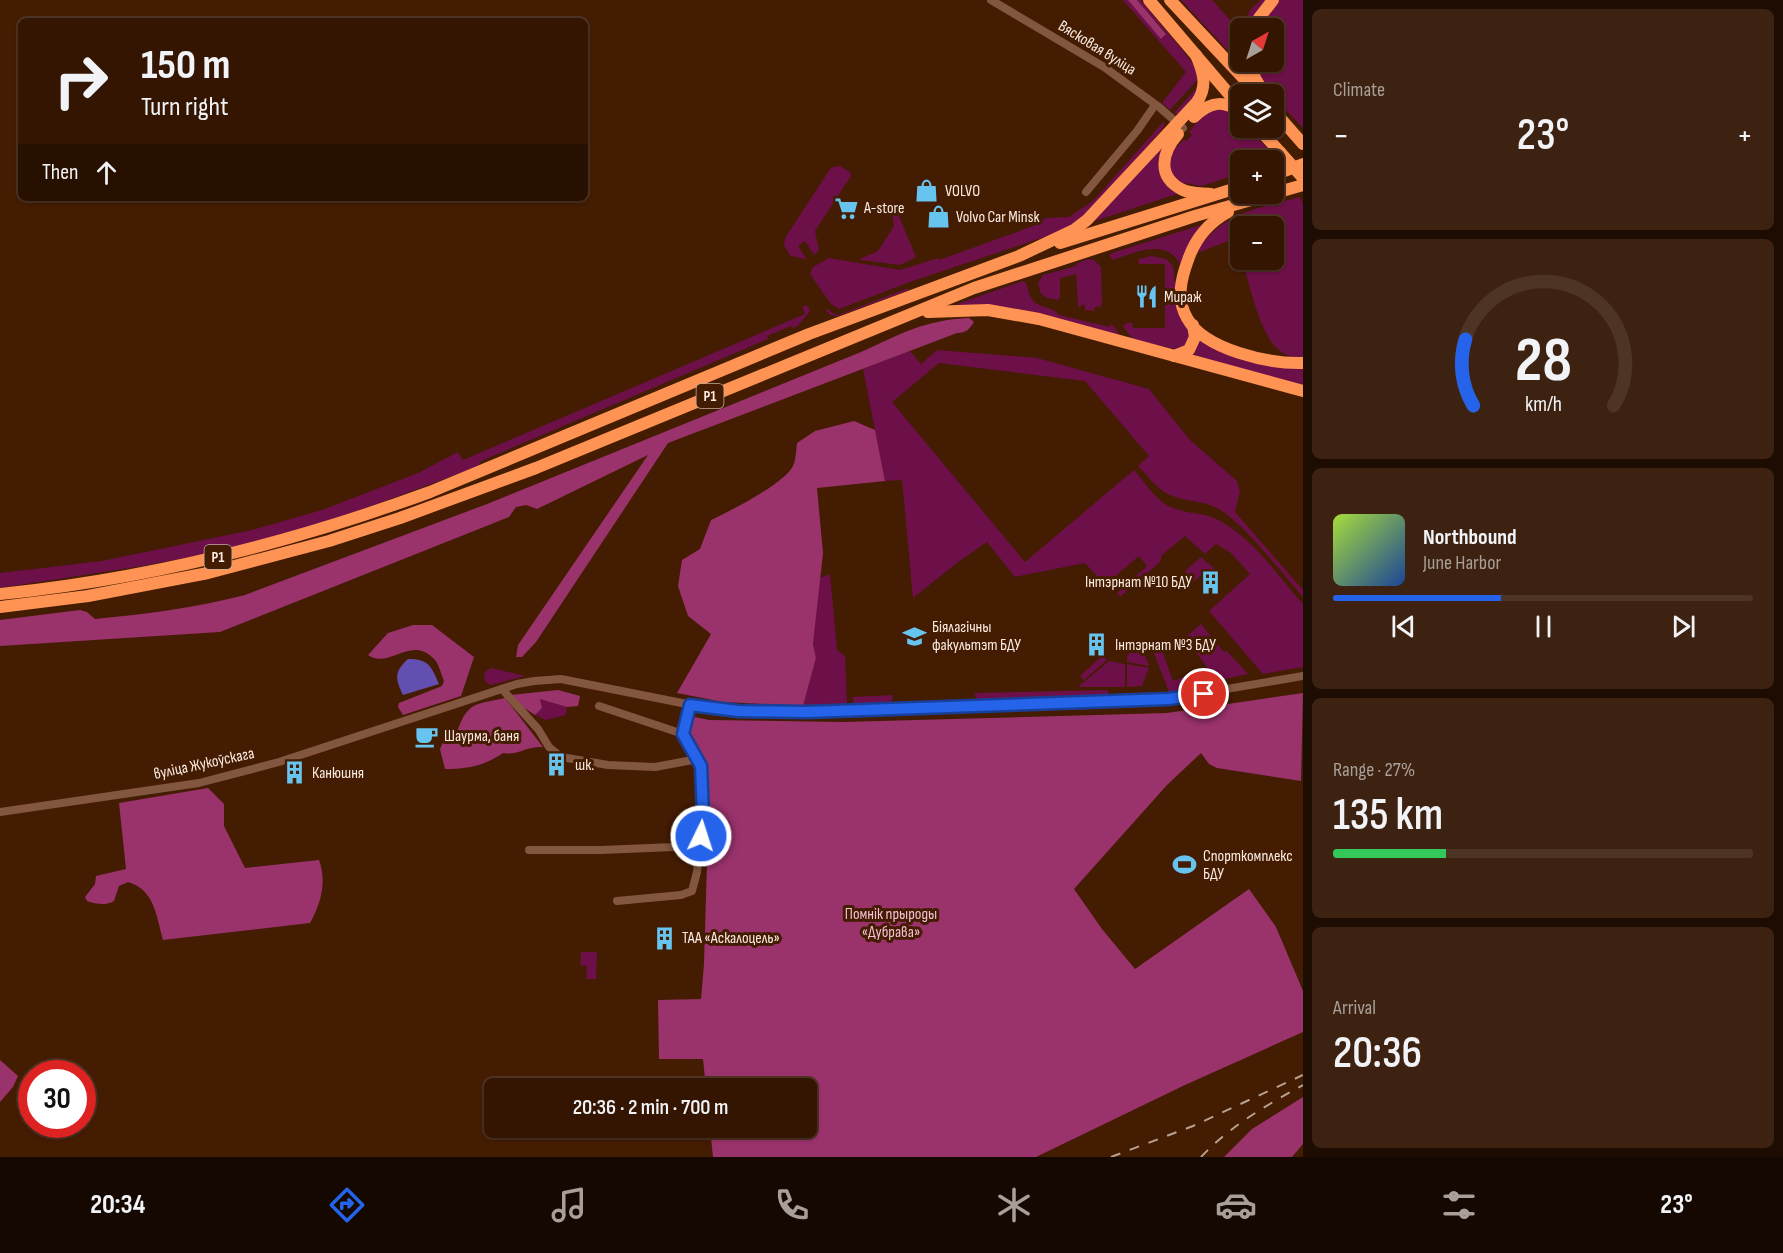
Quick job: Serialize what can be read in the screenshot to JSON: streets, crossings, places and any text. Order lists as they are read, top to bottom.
{
  "streets": {
    "highway": ["Р1"],
    "street": ["Вясковая вуліца", "вуліца Жукоўскага"]
  },
  "parks": ["Помнік прыроды «Дубрава»"],
  "places": {
    "shop": ["VOLVO", "Volvo Car Minsk"],
    "supermarket": ["А-store"],
    "restaurant": ["Мираж"],
    "building": [
      "Інтэрнат №10 БДУ",
      "Інтэрнат №3 БДУ",
      "шк.",
      "Канюшня",
      "ТАА «Аскалоцель»"
    ],
    "school or university": ["Біялагічны факультэт БДУ"],
    "cafe": ["Шаурма, баня"],
    "sports": ["Спорткомплекс БДУ"]
  },
  "north": "top right",
  "page": {
    "tile": [
      "Climate",
      ["Range · 27%", "135 km"],
      ["Arrival", "20:36"]
    ],
    "map_buttons": ["+", "−"],
    "turn": ["150 m", "Turn right"],
    "heat": ["−", "23°", "+"],
    "then": "Then",
    "song": ["Northbound", "June Harbor"],
    "limit": "30",
    "trip": "20:36 · 2 min · 700 m",
    "tabs": ["20:34", "23°"],
    "gauge": ["28", "km/h"]
  }
}
